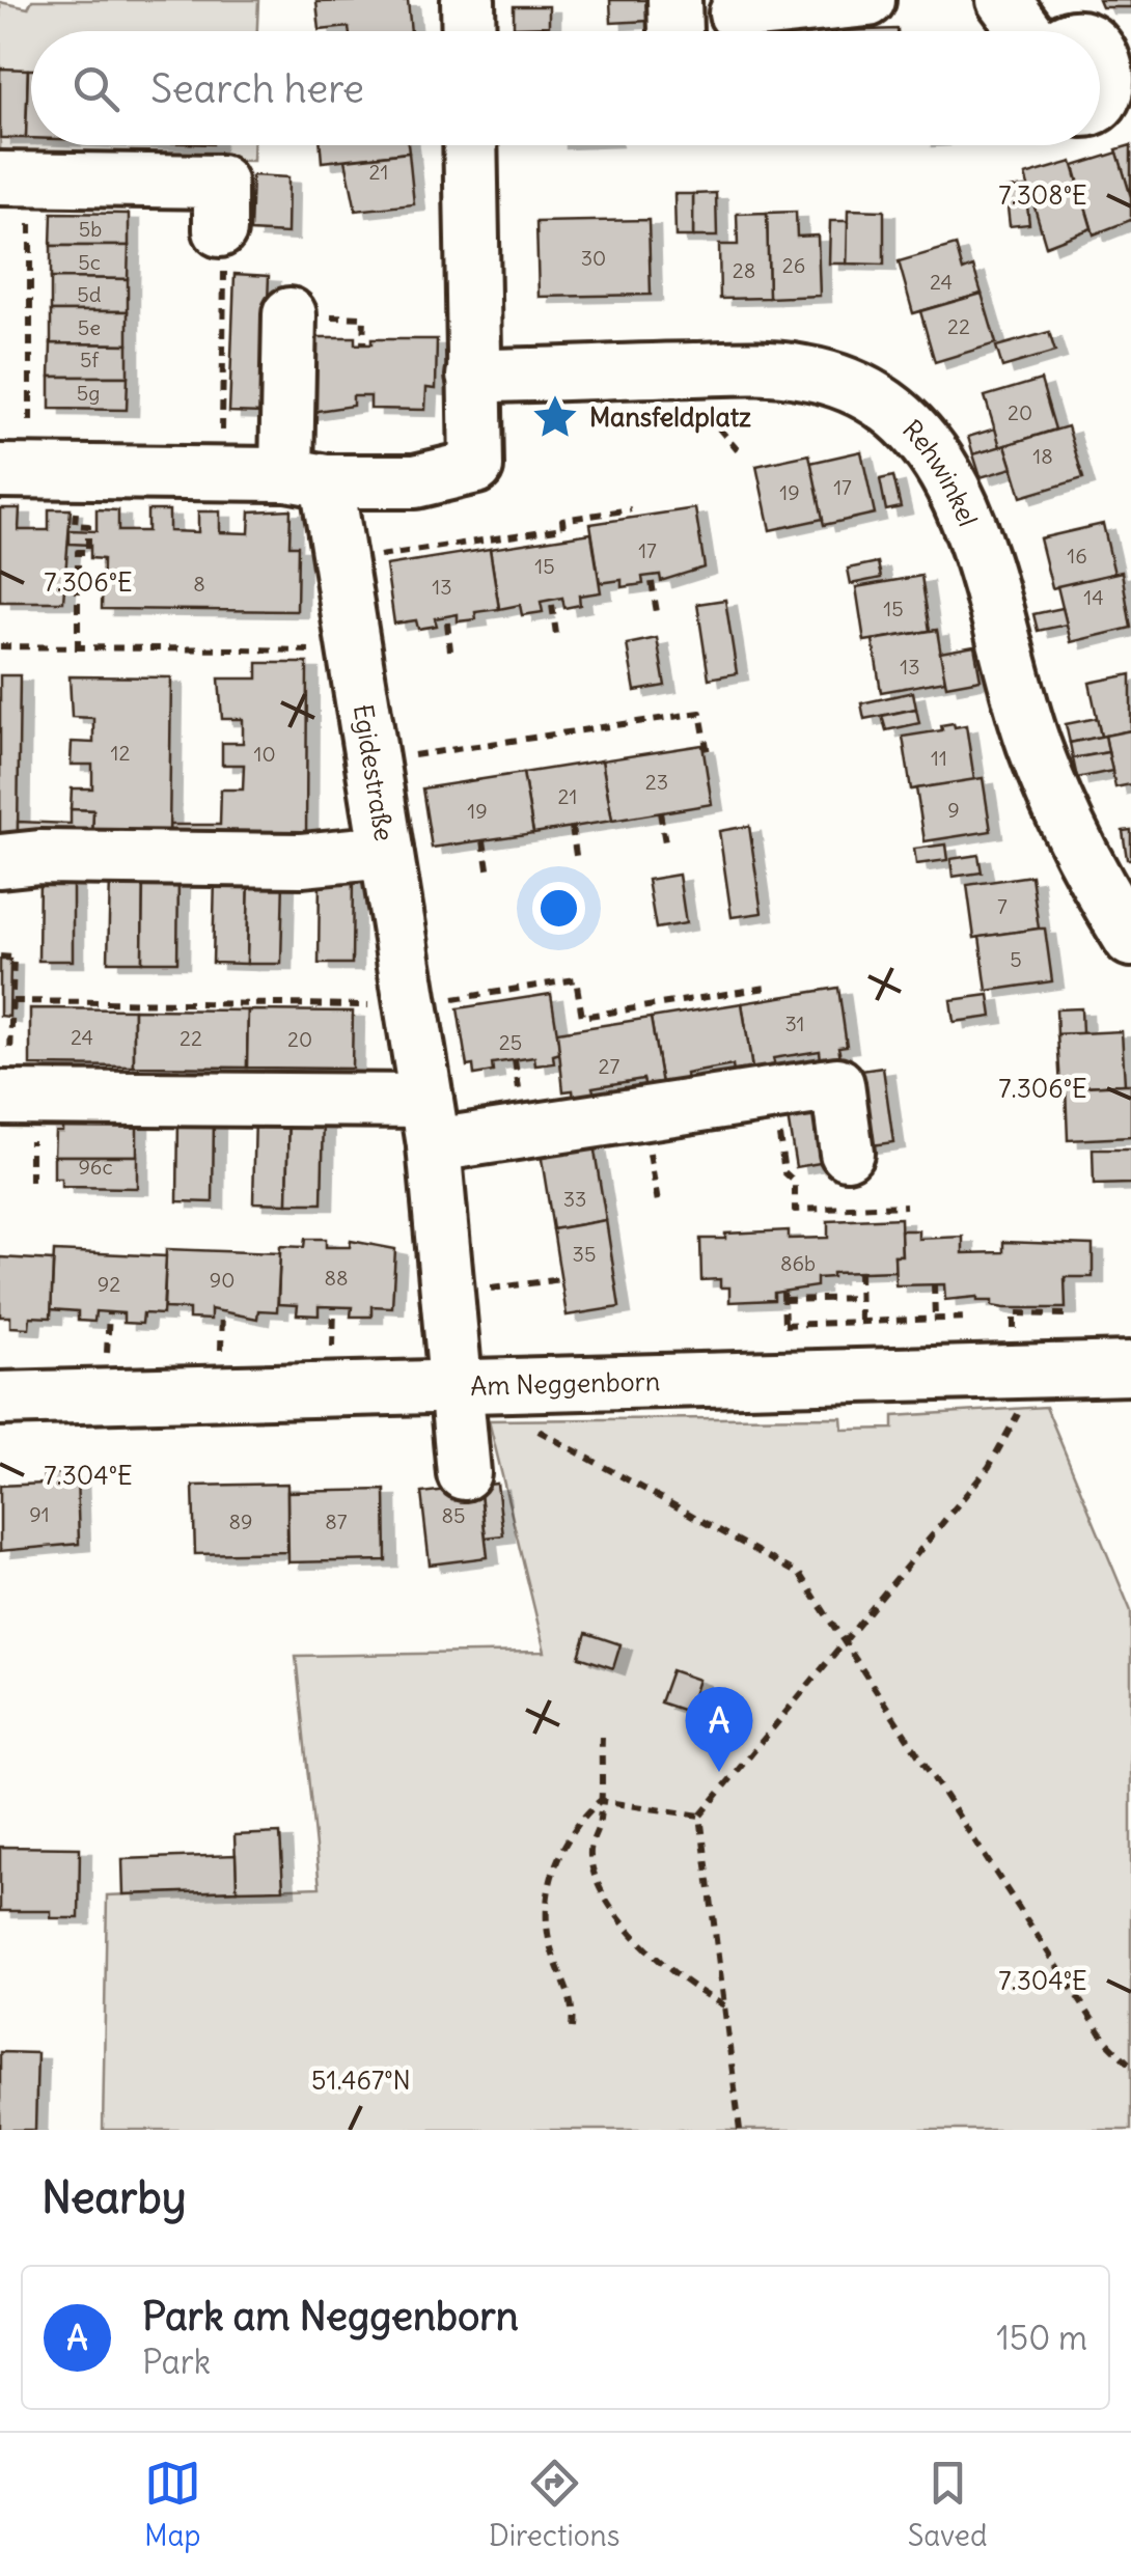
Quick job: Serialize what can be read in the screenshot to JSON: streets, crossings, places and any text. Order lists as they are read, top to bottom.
{
  "streets": {
    "street": ["Rehwinkel", "Egidestraße", "Am Neggenborn"]
  },
  "crossings": [
    ["Egidestraße", "Am Neggenborn"]
  ],
  "places": {
    "place": ["Mansfeldplatz"]
  },
  "house_numbers": [
    "21",
    "5b",
    "30",
    "5c",
    "26",
    "28",
    "24",
    "5d",
    "22",
    "5e",
    "5f",
    "5g",
    "20",
    "18",
    "17",
    "19",
    "17",
    "16",
    "15",
    "8",
    "13",
    "14",
    "15",
    "13",
    "12",
    "10",
    "11",
    "23",
    "21",
    "9",
    "19",
    "7",
    "5",
    "31",
    "24",
    "22",
    "20",
    "25",
    "27",
    "96c",
    "33",
    "35",
    "86b",
    "88",
    "90",
    "92",
    "91",
    "85",
    "89",
    "87"
  ],
  "page": {
    "search": "Search here",
    "pins": "A",
    "heading": "Nearby",
    "list": [
      {
        "mark": "A",
        "name": "Park am Neggenborn",
        "note": "Park",
        "value": "150 m"
      }
    ],
    "nav": ["Map", "Directions", "Saved"]
  },
  "coordinates": [
    "7.308°E",
    "7.306°E",
    "7.304°E",
    "51.467°N"
  ]
}
